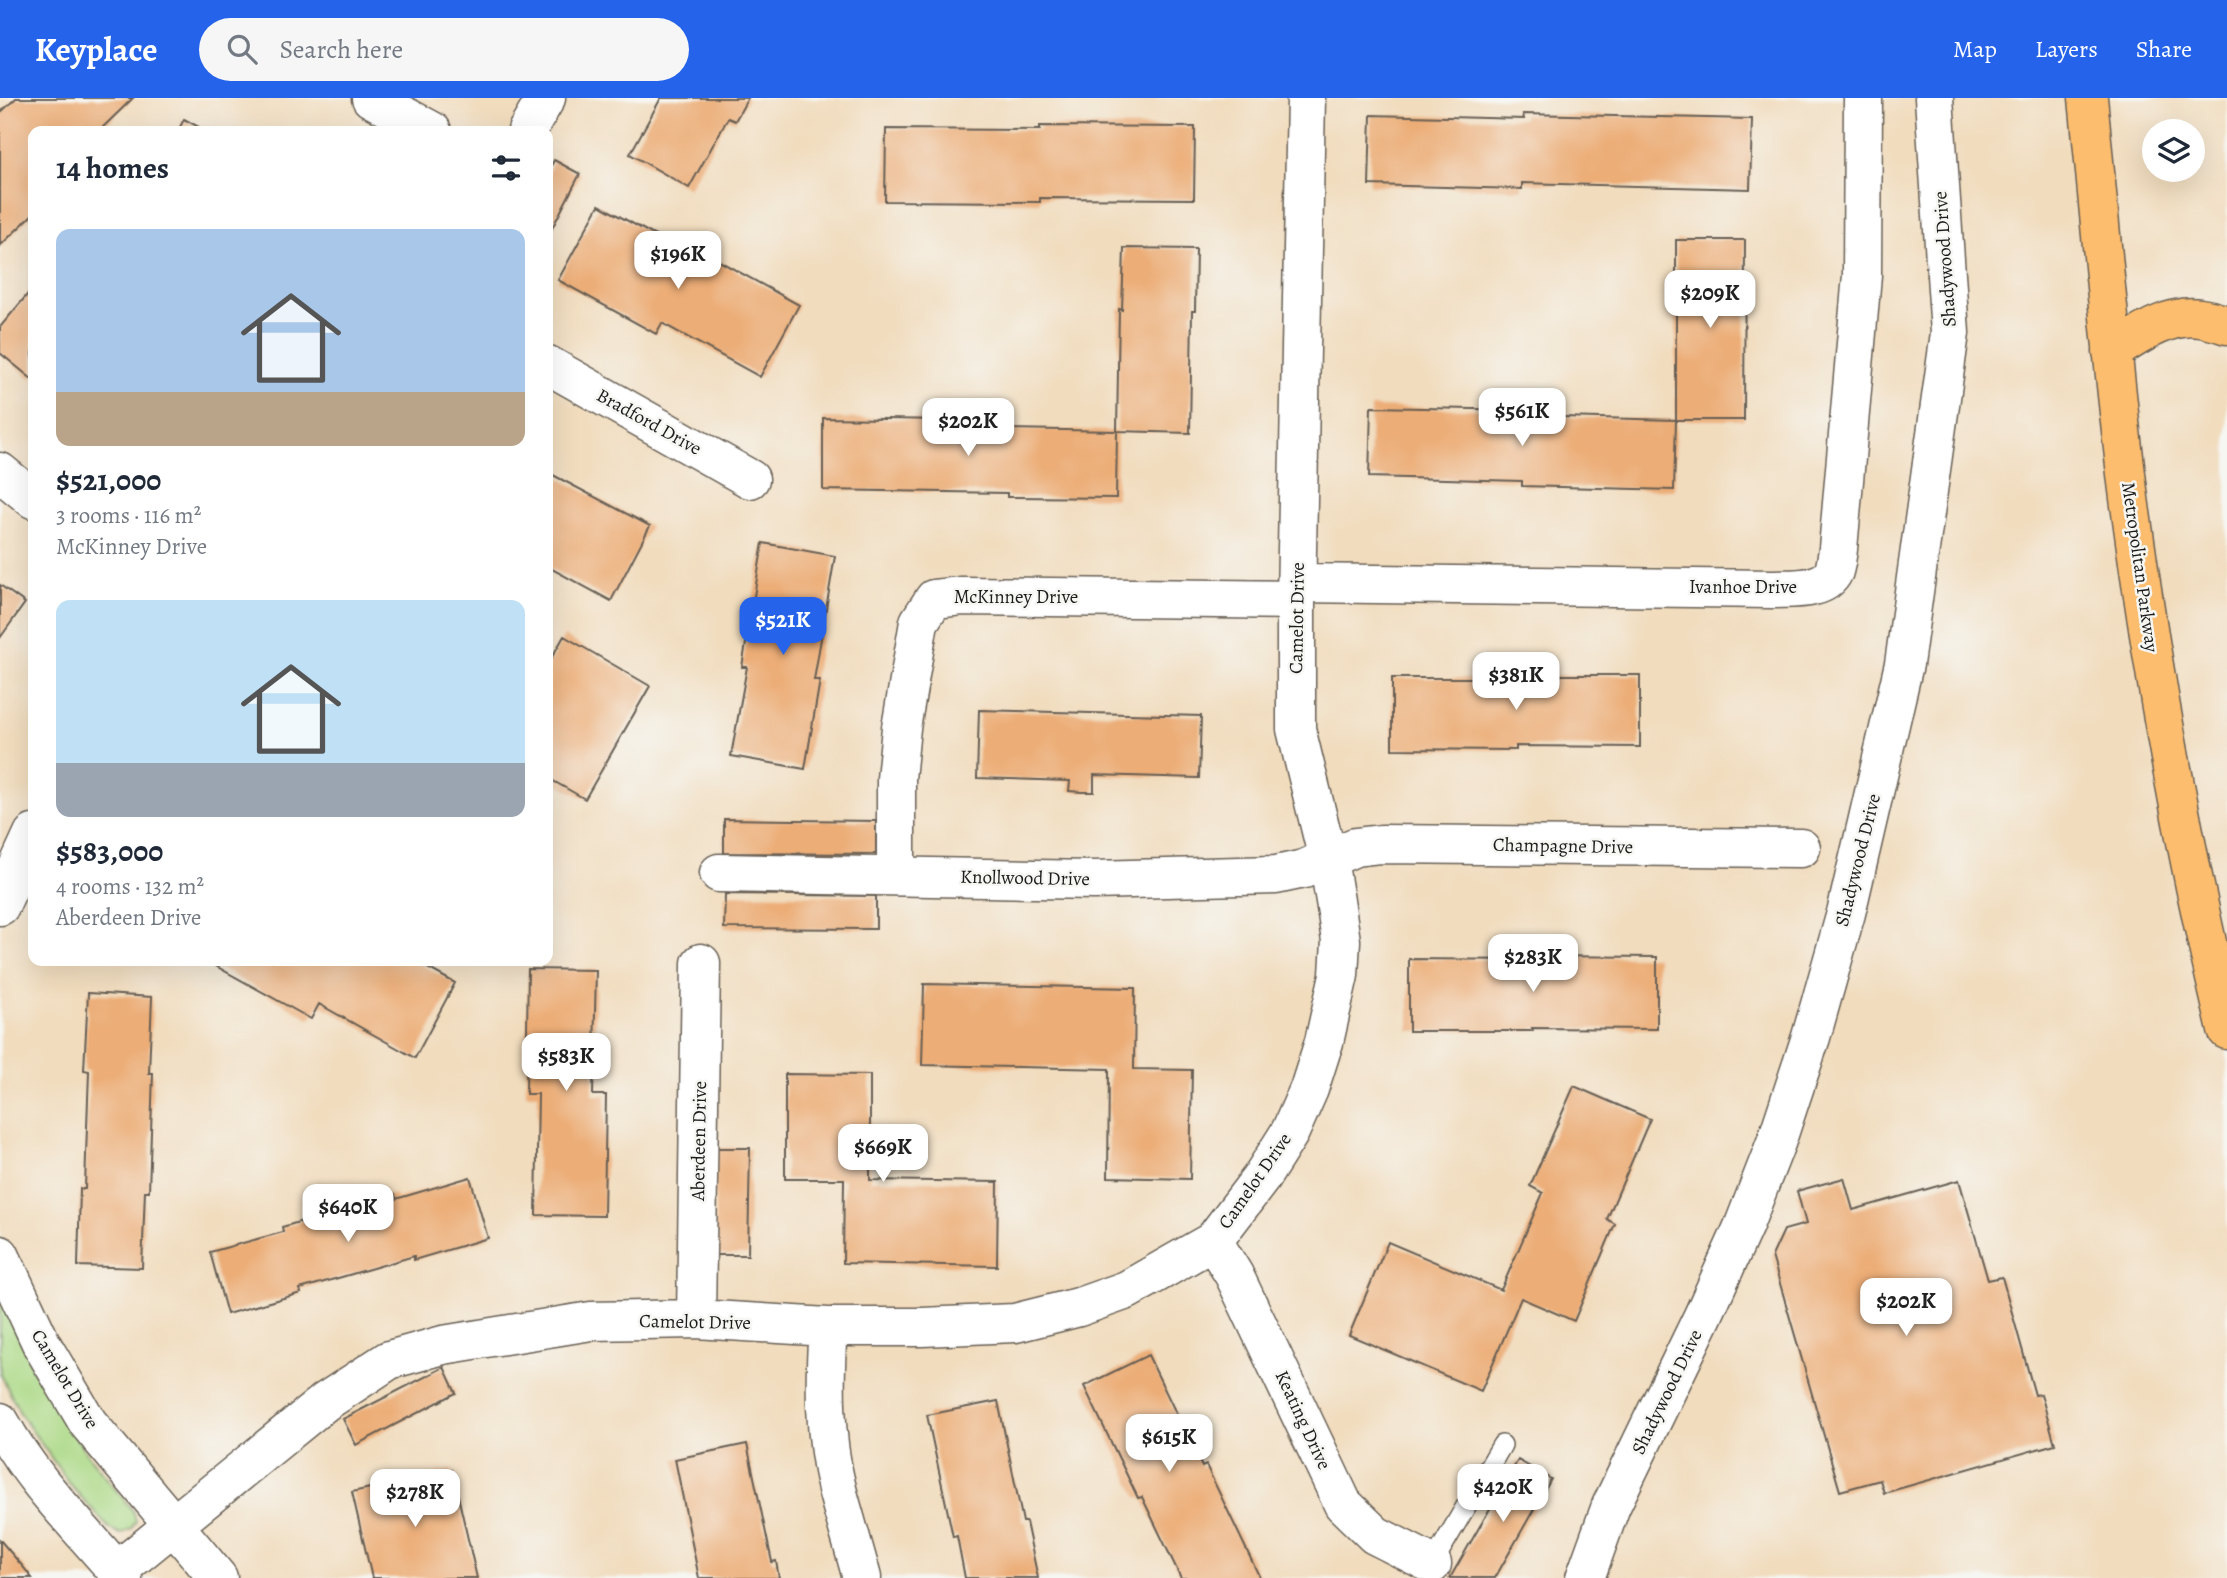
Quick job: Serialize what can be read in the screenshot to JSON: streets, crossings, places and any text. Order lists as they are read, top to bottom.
{
  "streets": {
    "main road": ["Metropolitan Parkway"],
    "street": [
      "Shadywood Drive",
      "Bradford Drive",
      "Ivanhoe Drive",
      "McKinney Drive",
      "Camelot Drive",
      "Champagne Drive",
      "Knollwood Drive",
      "Aberdeen Drive",
      "Keating Drive"
    ]
  },
  "crossings": [
    ["Ivanhoe Drive", "McKinney Drive"],
    ["Ivanhoe Drive", "Camelot Drive"],
    ["McKinney Drive", "Camelot Drive"],
    ["McKinney Drive", "Knollwood Drive"],
    ["Camelot Drive", "Champagne Drive"],
    ["Camelot Drive", "Knollwood Drive"],
    ["Camelot Drive", "Aberdeen Drive"],
    ["Camelot Drive", "Keating Drive"],
    ["Champagne Drive", "Knollwood Drive"]
  ],
  "page": {
    "header": "Keyplace",
    "search": "Search here",
    "nav": ["Map", "Layers", "Share"],
    "heading": "14 homes",
    "list": [
      {
        "name": "$521,000",
        "note": "3 rooms · 116 m² · McKinney Drive"
      },
      {
        "name": "$583,000",
        "note": "4 rooms · 132 m² · Aberdeen Drive"
      }
    ],
    "price": [
      "$196K",
      "$209K",
      "$561K",
      "$202K",
      "$521K",
      "$381K",
      "$283K",
      "$583K",
      "$669K",
      "$640K",
      "$202K",
      "$615K",
      "$420K",
      "$278K"
    ]
  }
}
